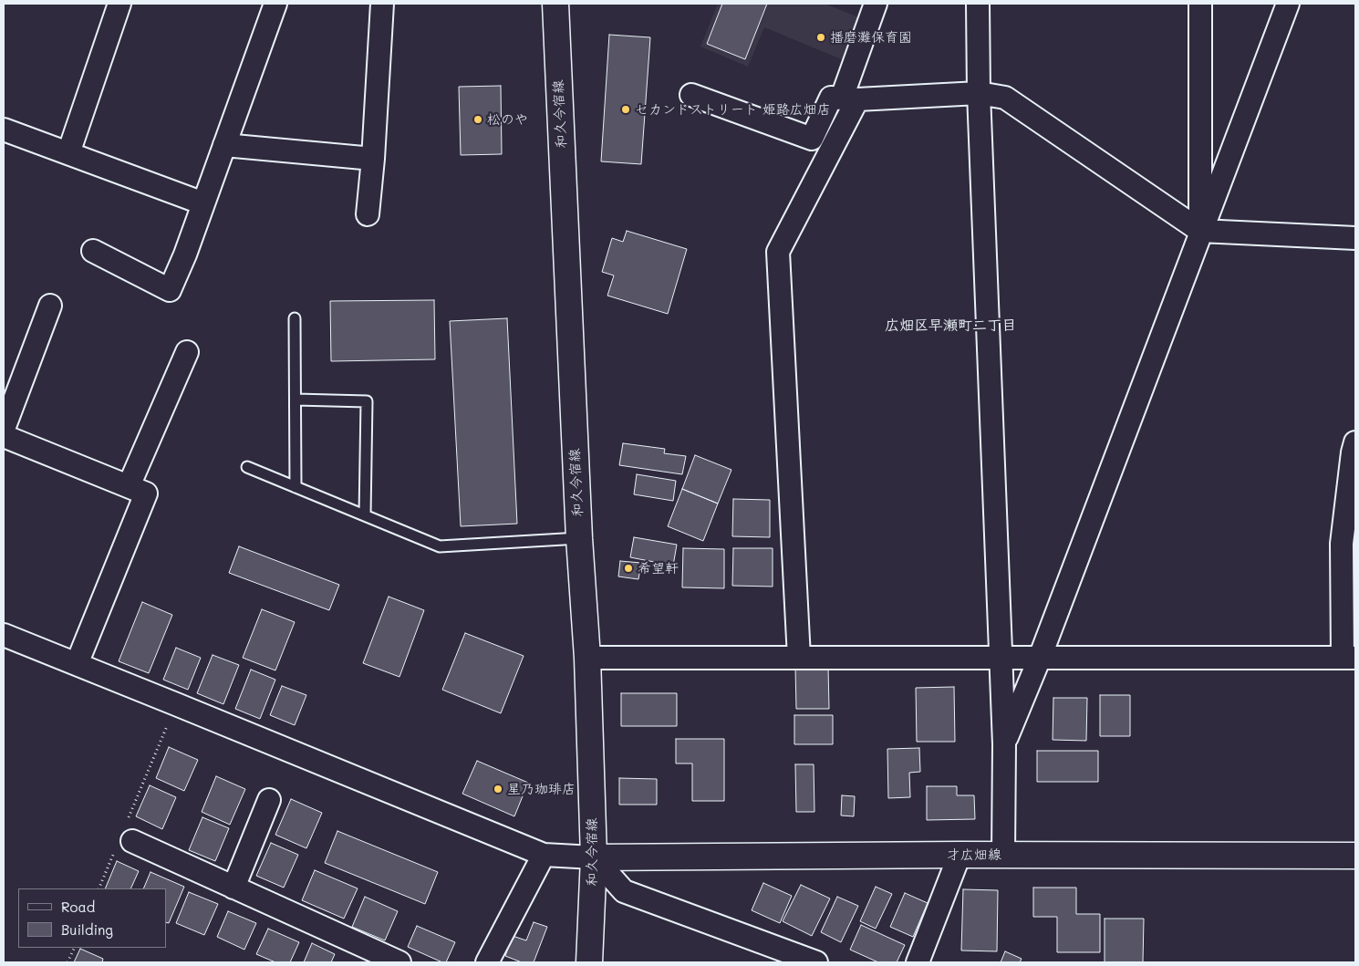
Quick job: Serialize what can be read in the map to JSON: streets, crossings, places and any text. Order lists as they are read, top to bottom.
{
  "streets": {
    "main road": ["和久今宿線", "才広畑線"]
  },
  "crossings": [
    ["和久今宿線", "才広畑線"]
  ],
  "districts": ["広畑区早瀬町二丁目"],
  "places": [
    "播磨灘保育園",
    "セカンドストリート 姫路広畑店",
    "松のや",
    "希望軒",
    "星乃珈琲店"
  ],
  "legend": ["Road", "Building"]
}
